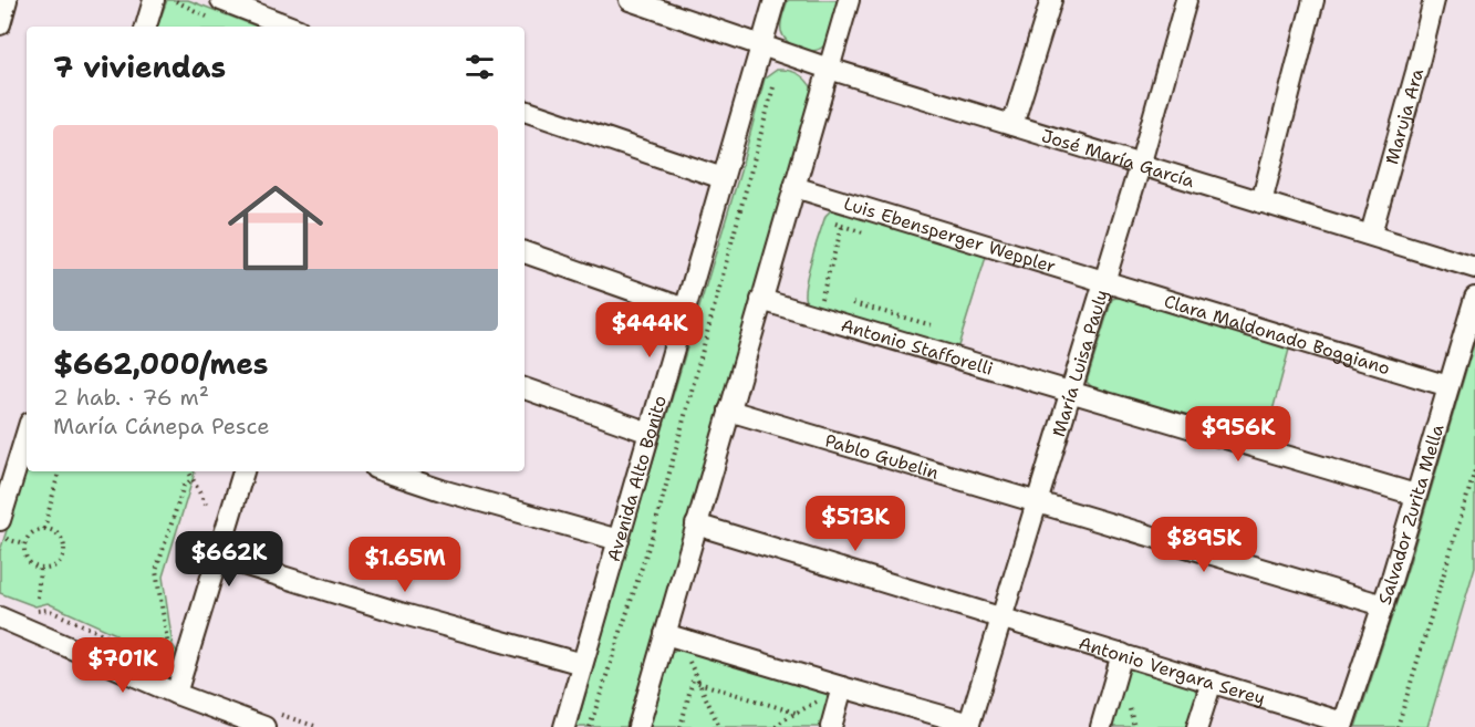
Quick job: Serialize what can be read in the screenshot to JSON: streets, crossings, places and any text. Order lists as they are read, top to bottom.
{
  "streets": {
    "street": [
      "Maruja Ara",
      "José María García",
      "Luis Ebensperger Weppler",
      "Clara Maldonado Boggiano",
      "Antonio Stafforelli",
      "María Luisa Pauly",
      "Pablo Gubelin",
      "Avenida Alto Bonito",
      "Salvador Zurita Mella",
      "Antonio Vergara Serey"
    ]
  },
  "crossings": [
    ["Maruja Ara", "José María García"],
    ["José María García", "María Luisa Pauly"],
    ["José María García", "Avenida Alto Bonito"],
    ["Luis Ebensperger Weppler", "Clara Maldonado Boggiano"],
    ["Luis Ebensperger Weppler", "María Luisa Pauly"],
    ["Clara Maldonado Boggiano", "María Luisa Pauly"],
    ["Clara Maldonado Boggiano", "Salvador Zurita Mella"],
    ["Antonio Stafforelli", "María Luisa Pauly"],
    ["Antonio Stafforelli", "Salvador Zurita Mella"],
    ["María Luisa Pauly", "Pablo Gubelin"],
    ["María Luisa Pauly", "Antonio Vergara Serey"],
    ["Pablo Gubelin", "Salvador Zurita Mella"],
    ["Salvador Zurita Mella", "Antonio Vergara Serey"]
  ],
  "page": {
    "heading": "7 viviendas",
    "list": [
      {
        "name": "$662,000/mes",
        "note": "2 hab. · 76 m² · María Cánepa Pesce"
      }
    ],
    "price": [
      "$444K",
      "$956K",
      "$513K",
      "$895K",
      "$662K",
      "$1.65M",
      "$701K"
    ]
  }
}
